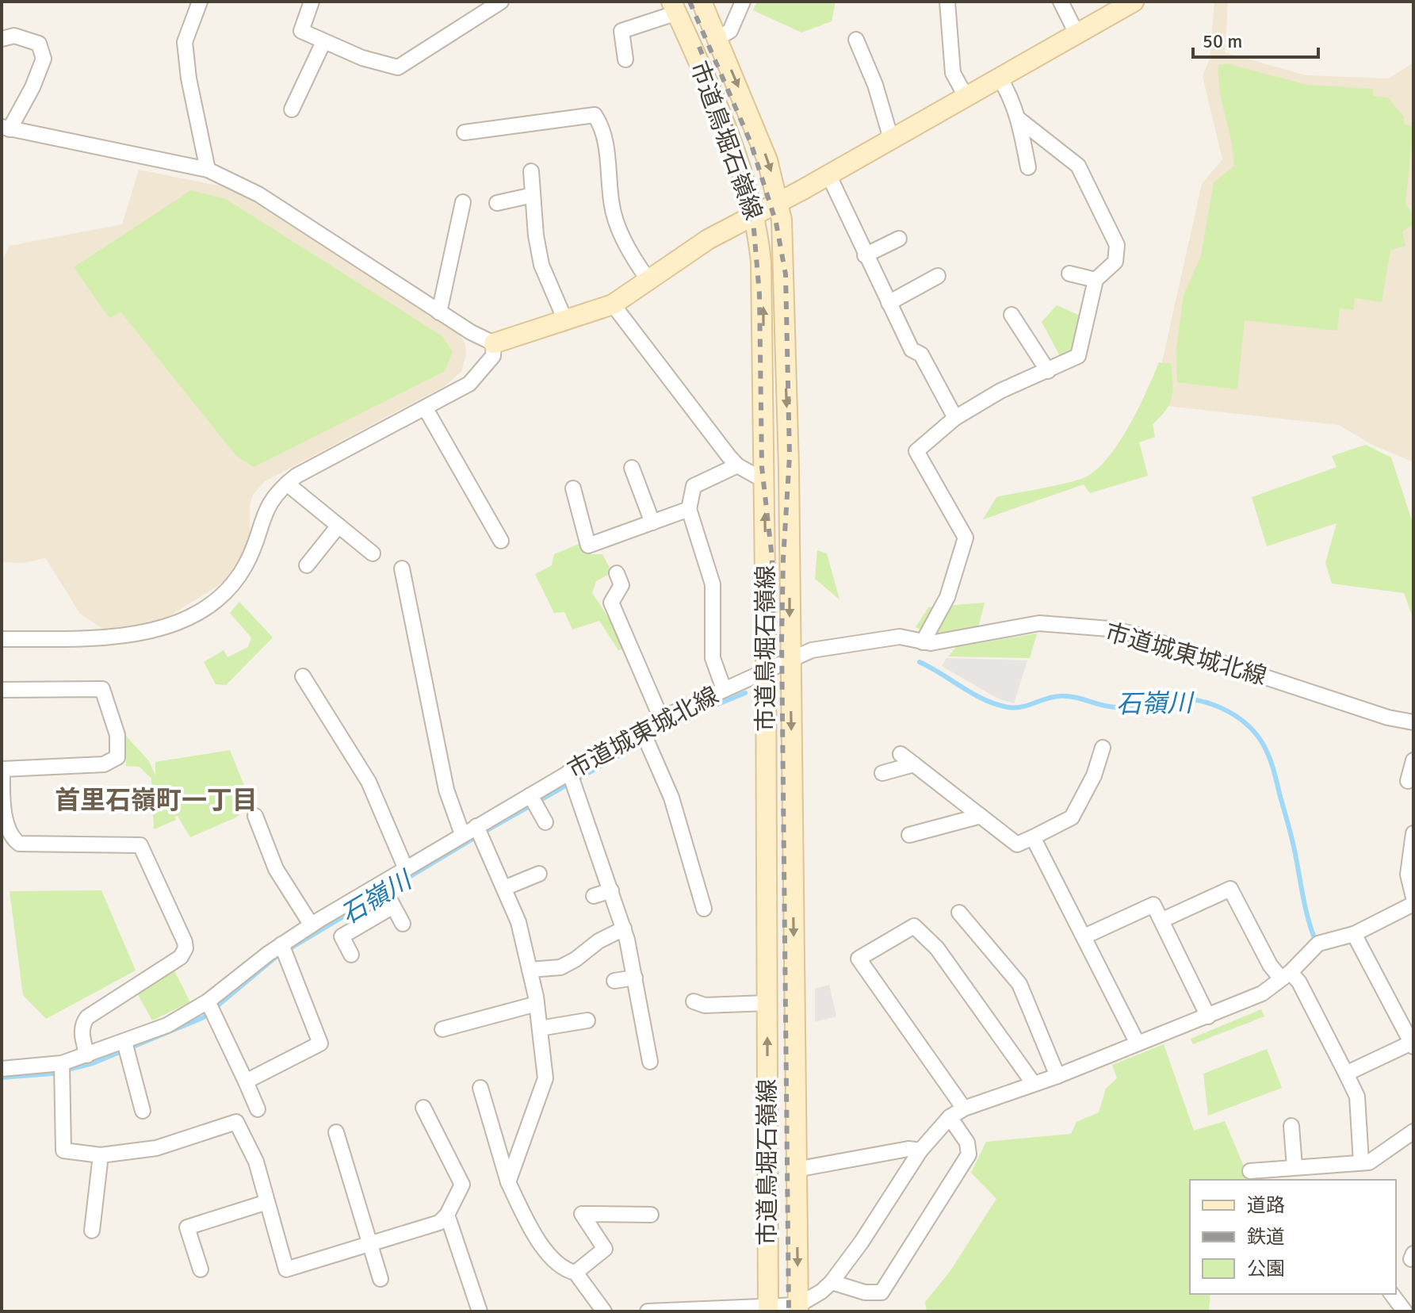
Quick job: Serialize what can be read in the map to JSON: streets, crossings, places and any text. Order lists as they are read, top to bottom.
{
  "streets": {
    "street": ["市道鳥堀石嶺線", "市道城東城北線"]
  },
  "crossings": [
    ["市道鳥堀石嶺線", "市道城東城北線"]
  ],
  "districts": ["首里石嶺町一丁目"],
  "water": ["石嶺川"],
  "legend": ["道路", "鉄道", "公園"],
  "scale_bar": "50 m"
}
